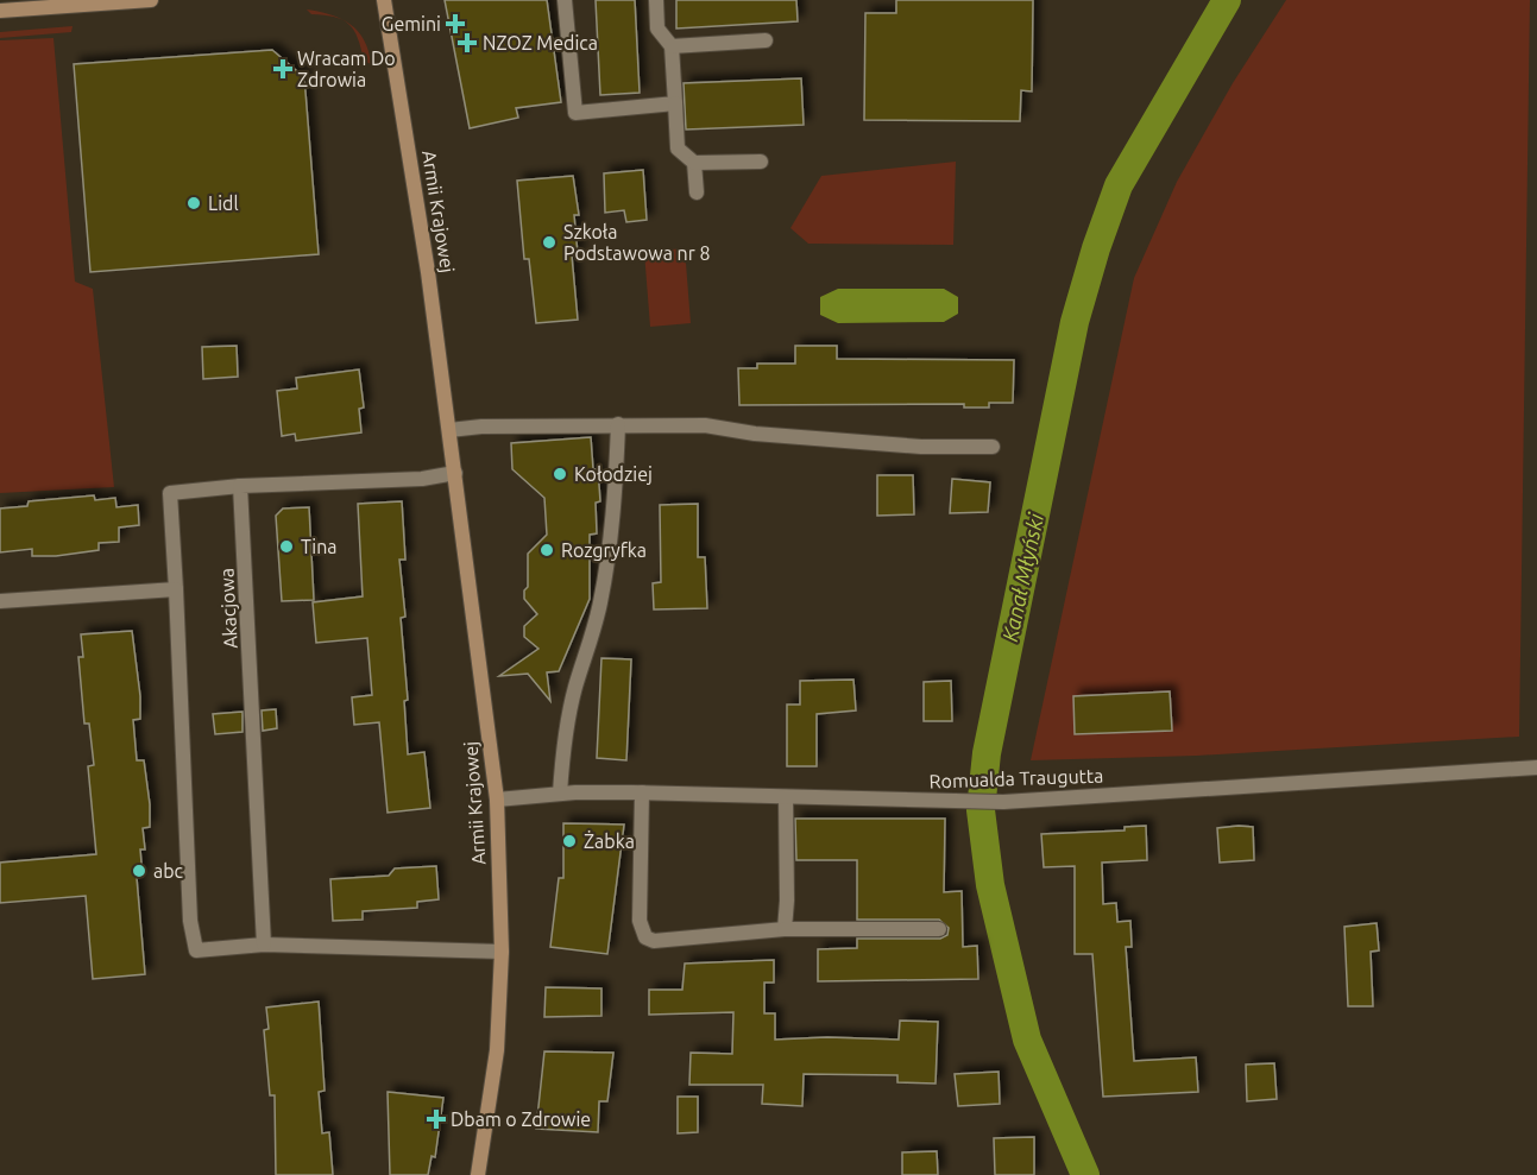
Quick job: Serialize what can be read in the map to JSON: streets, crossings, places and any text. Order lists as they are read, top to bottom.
{
  "streets": {
    "street": ["Armii Krajowej", "Akacjowa", "Romualda Traugutta"]
  },
  "crossings": [
    ["Armii Krajowej", "Romualda Traugutta"]
  ],
  "water": ["Kanał Młyński"],
  "places": {
    "health": [
      "Gemini",
      "NZOZ Medica",
      "Wracam Do Zdrowia",
      "Dbam o Zdrowie"
    ],
    "other": [
      "Lidl",
      "Szkoła Podstawowa nr 8",
      "Kołodziej",
      "Tina",
      "Rozgryfka",
      "Żabka",
      "abc"
    ]
  }
}
